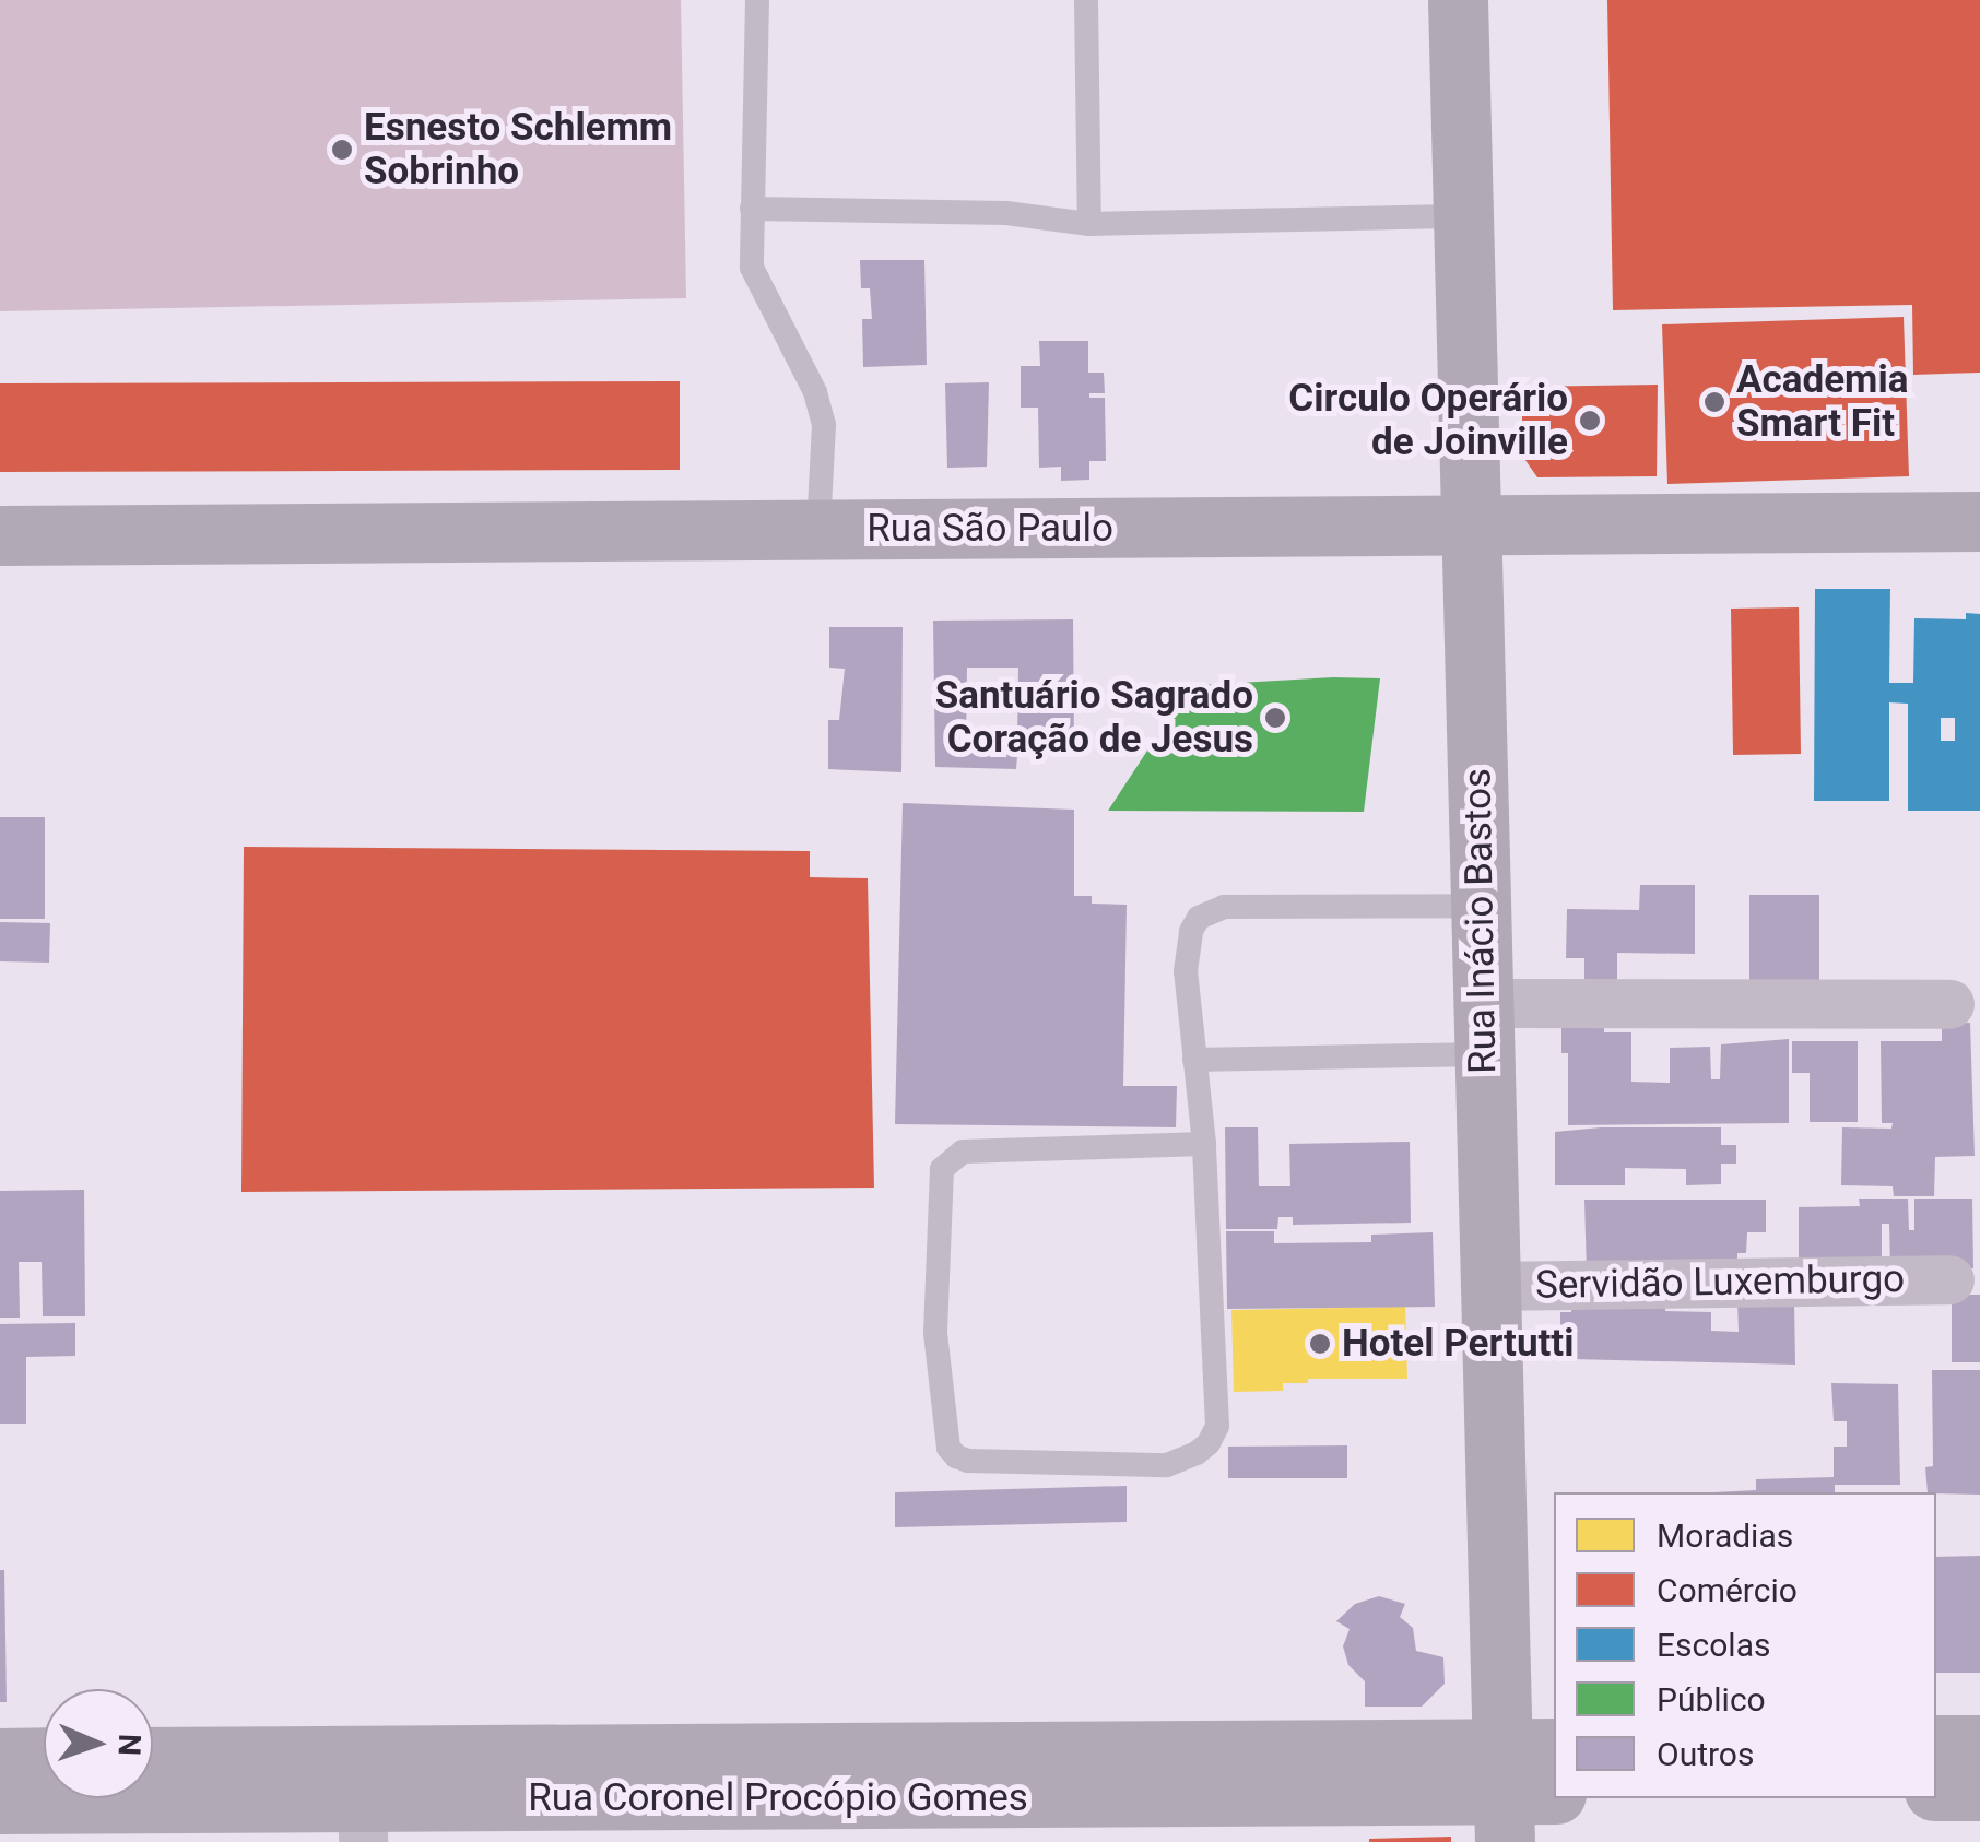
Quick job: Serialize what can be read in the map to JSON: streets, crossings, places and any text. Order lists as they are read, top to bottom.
{
  "streets": {
    "main road": ["Rua São Paulo", "Rua Inácio Bastos", "Rua Coronel Procópio Gomes"],
    "street": ["Servidão Luxemburgo"]
  },
  "crossings": [
    ["Rua São Paulo", "Rua Inácio Bastos"],
    ["Rua Inácio Bastos", "Servidão Luxemburgo"],
    ["Rua Inácio Bastos", "Rua Coronel Procópio Gomes"]
  ],
  "places": [
    "Esnesto Schlemm Sobrinho",
    "Academia Smart Fit",
    "Circulo Operário de Joinville",
    "Santuário Sagrado Coração de Jesus",
    "Hotel Pertutti"
  ],
  "legend": [
    "Moradias",
    "Comércio",
    "Escolas",
    "Público",
    "Outros"
  ],
  "north": "right"
}
